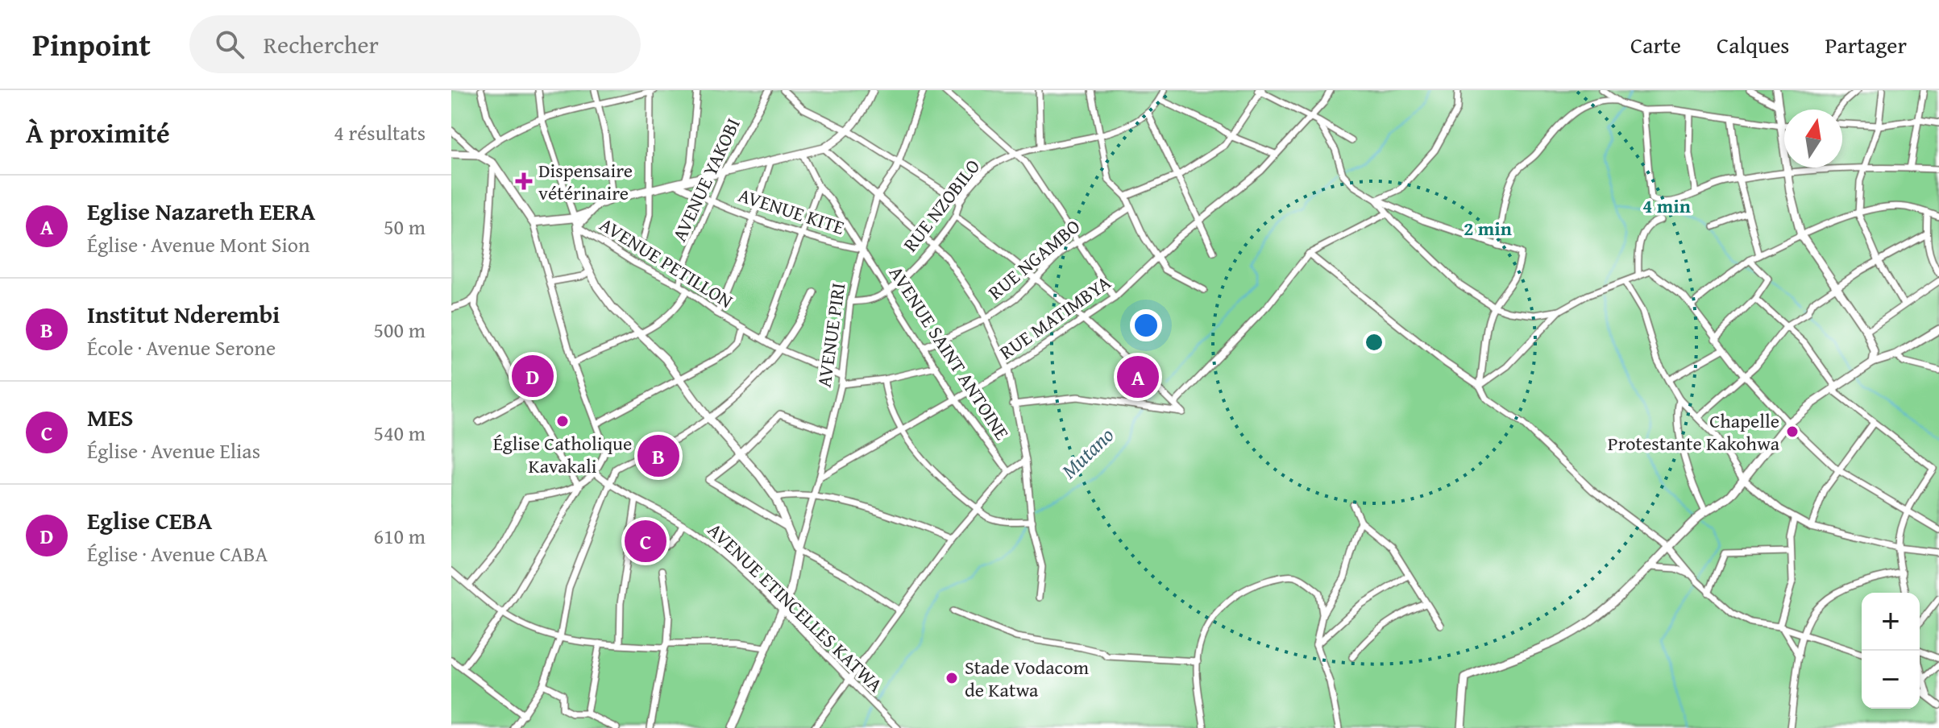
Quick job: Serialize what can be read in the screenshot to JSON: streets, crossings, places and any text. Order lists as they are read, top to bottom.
{
  "streets": {
    "street": [
      "AVENUE YAKOBI",
      "RUE NZOBILO",
      "AVENUE KITE",
      "RUE NGAMBO",
      "AVENUE PETILLON",
      "RUE MATIMBYA",
      "AVENUE PIRI",
      "AVENUE SAINT ANTOINE",
      "AVENUE ETINCELLES KATWA"
    ]
  },
  "crossings": [
    ["AVENUE YAKOBI", "AVENUE KITE"],
    ["AVENUE YAKOBI", "AVENUE PETILLON"],
    ["RUE NZOBILO", "AVENUE PIRI"],
    ["RUE NZOBILO", "AVENUE SAINT ANTOINE"],
    ["AVENUE KITE", "AVENUE PIRI"],
    ["AVENUE KITE", "AVENUE SAINT ANTOINE"],
    ["RUE NGAMBO", "AVENUE SAINT ANTOINE"],
    ["AVENUE PETILLON", "AVENUE PIRI"],
    ["RUE MATIMBYA", "AVENUE PIRI"],
    ["RUE MATIMBYA", "AVENUE SAINT ANTOINE"],
    ["AVENUE PIRI", "AVENUE SAINT ANTOINE"]
  ],
  "water": ["Mutano"],
  "places": {
    "health": ["Dispensaire vétérinaire"],
    "other": ["Église Catholique Kavakali", "Chapelle Protestante Kakohwa", "Stade Vodacom de Katwa"]
  },
  "north": "top",
  "page": {
    "header": "Pinpoint",
    "search": "Rechercher",
    "nav": ["Carte", "Calques", "Partager"],
    "heading": ["À proximité", "4 résultats"],
    "list": [
      {
        "mark": "A",
        "name": "Eglise Nazareth EERA",
        "note": "Église · Avenue Mont Sion",
        "value": "50 m"
      },
      {
        "mark": "B",
        "name": "Institut Nderembi",
        "note": "École · Avenue Serone",
        "value": "500 m"
      },
      {
        "mark": "C",
        "name": "MES",
        "note": "Église · Avenue Elias",
        "value": "540 m"
      },
      {
        "mark": "D",
        "name": "Eglise CEBA",
        "note": "Église · Avenue CABA",
        "value": "610 m"
      }
    ],
    "pins": [
      "D",
      "A",
      "B",
      "C"
    ],
    "map_buttons": ["+", "−"]
  },
  "rings": ["4 min", "2 min"]
}
